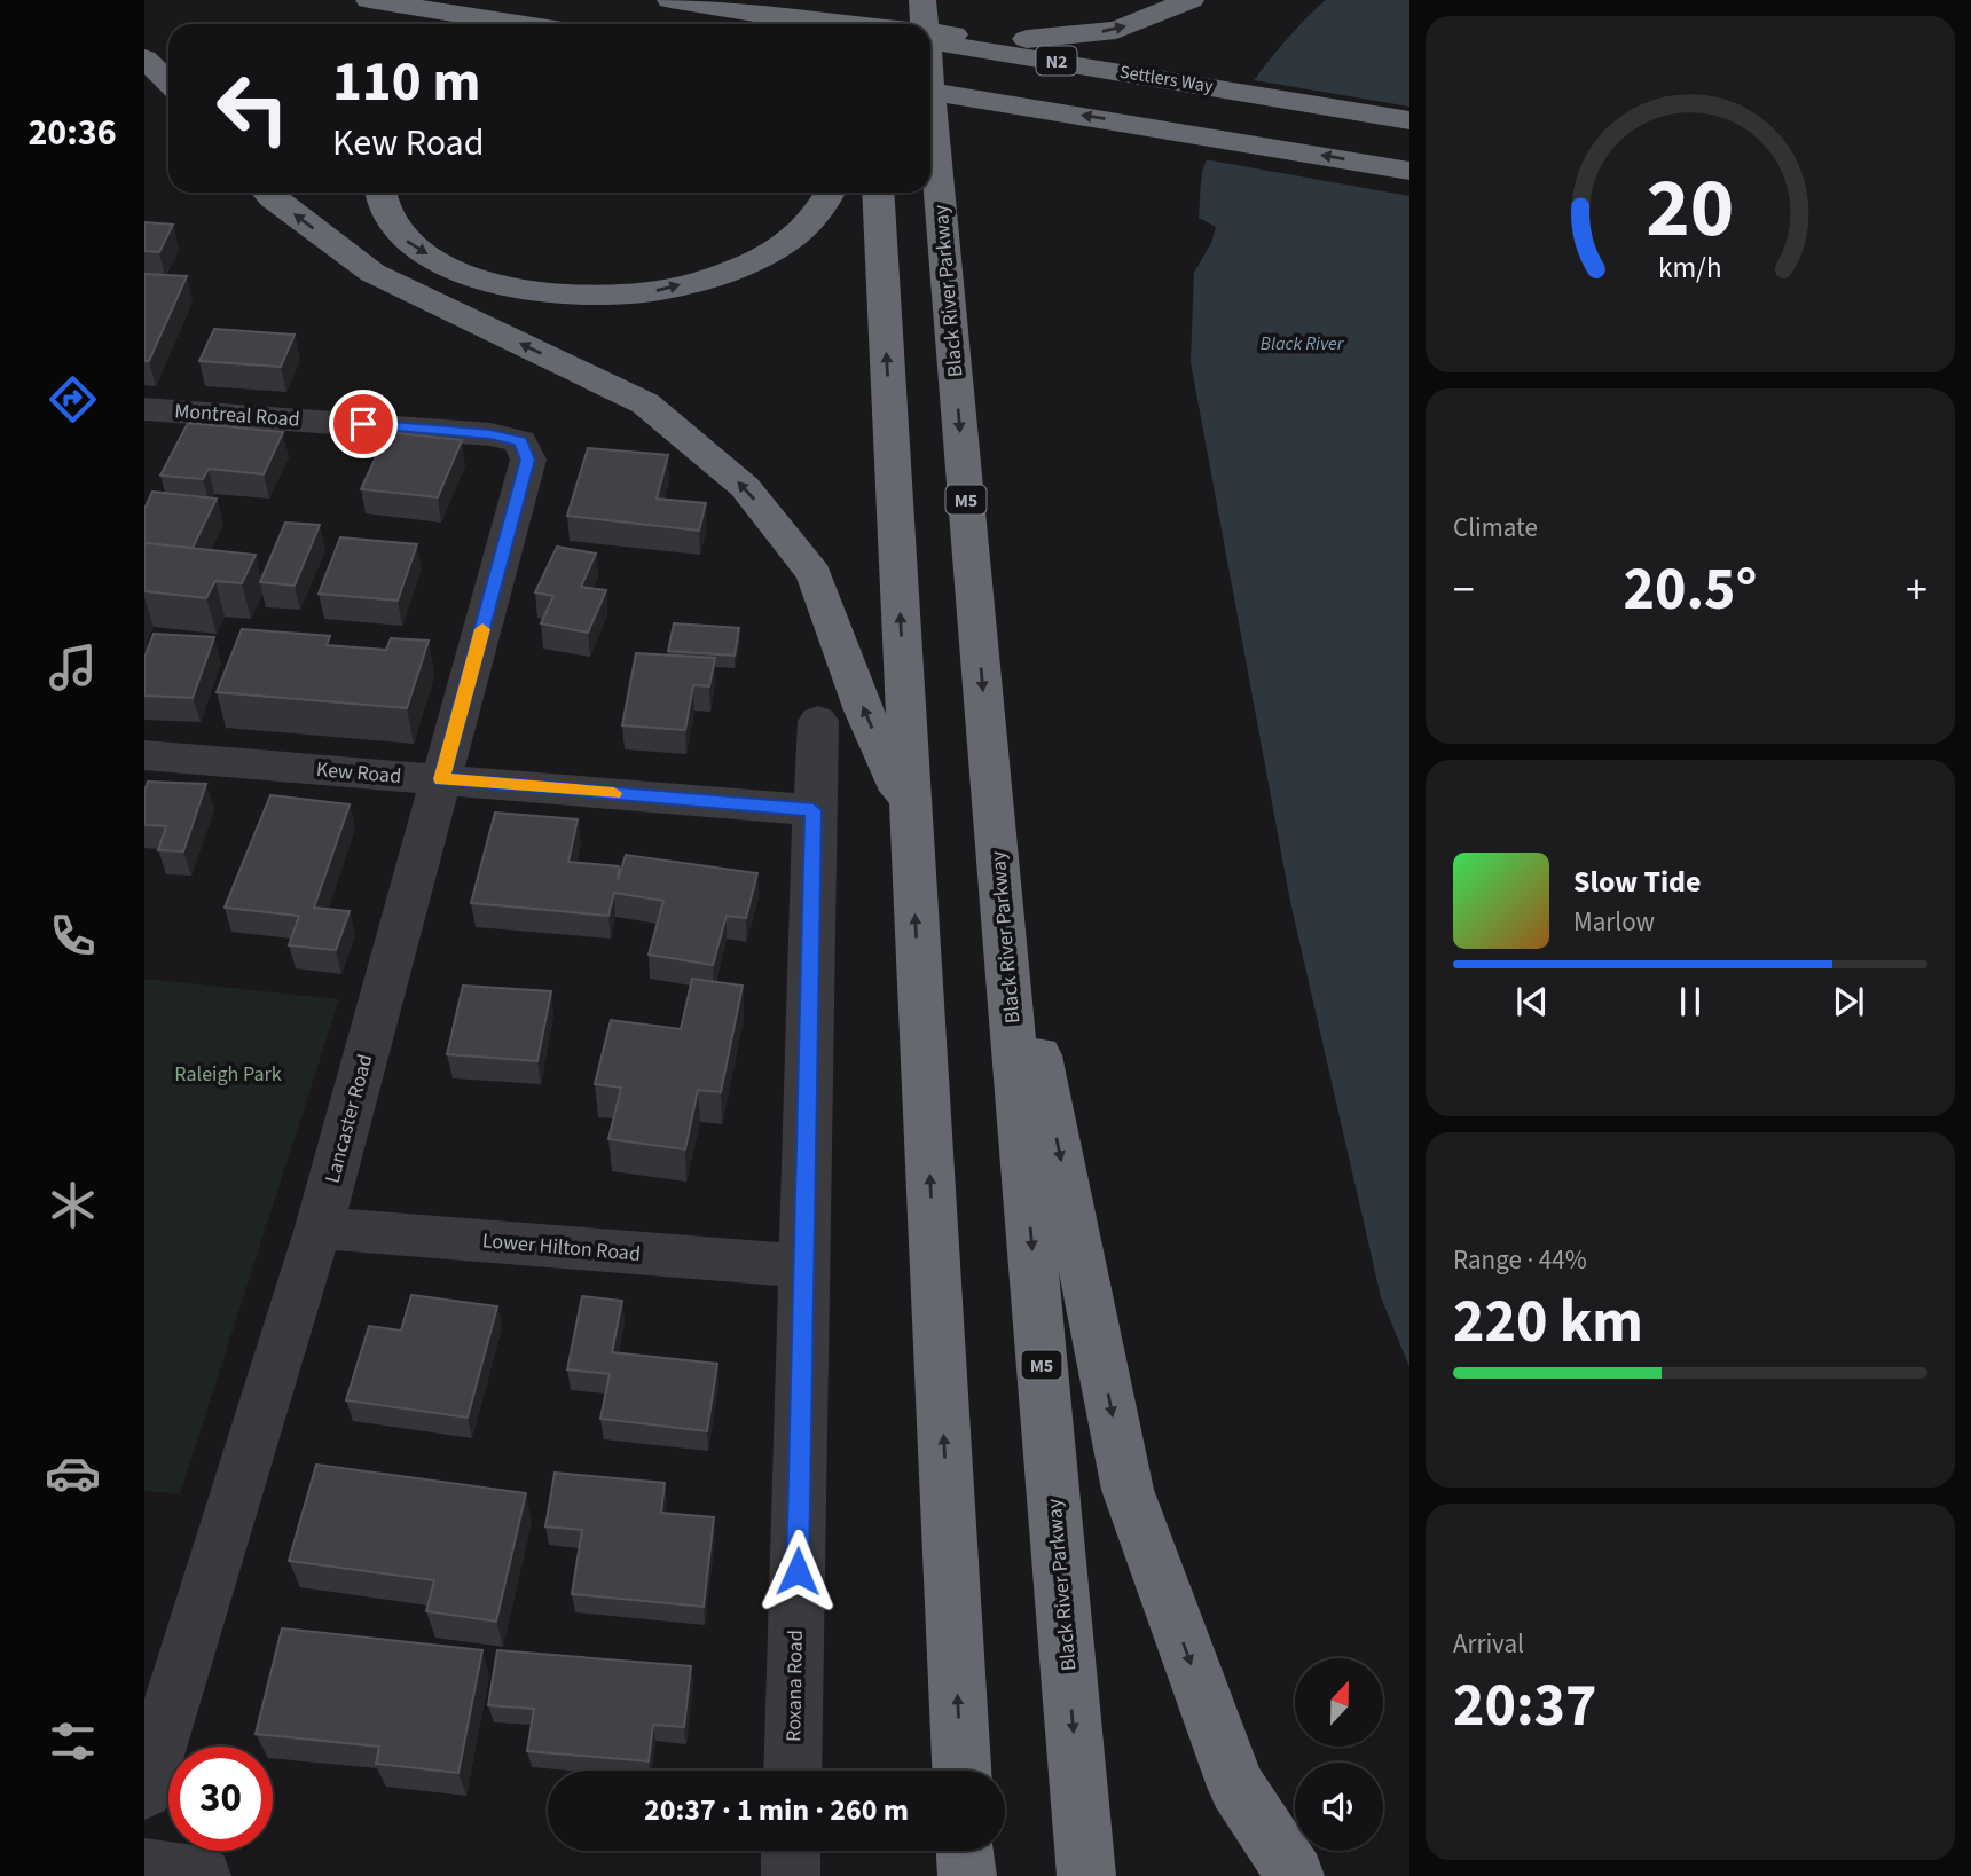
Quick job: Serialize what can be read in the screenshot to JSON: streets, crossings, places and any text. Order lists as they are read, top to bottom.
{
  "streets": {
    "highway": [
      "N2",
      "Settlers Way",
      "Black River Parkway",
      "M5"
    ],
    "street": [
      "Montreal Road",
      "Kew Road",
      "Lancaster Road",
      "Lower Hilton Road",
      "Roxana Road"
    ]
  },
  "crossings": [
    ["Montreal Road", "Lancaster Road"],
    ["Kew Road", "Lancaster Road"],
    ["Kew Road", "Roxana Road"],
    ["Lancaster Road", "Lower Hilton Road"],
    ["Lower Hilton Road", "Roxana Road"]
  ],
  "water": ["Black River"],
  "parks": ["Raleigh Park"],
  "north": "top",
  "page": {
    "tabs": "20:36",
    "turn": ["110 m", "Kew Road"],
    "tile": [
      "Climate",
      ["Range · 44%", "220 km"],
      ["Arrival", "20:37"]
    ],
    "heat": ["−", "20.5°", "+"],
    "song": ["Slow Tide", "Marlow"],
    "limit": "30",
    "trip": "20:37 · 1 min · 260 m",
    "gauge": ["20", "km/h"]
  }
}
